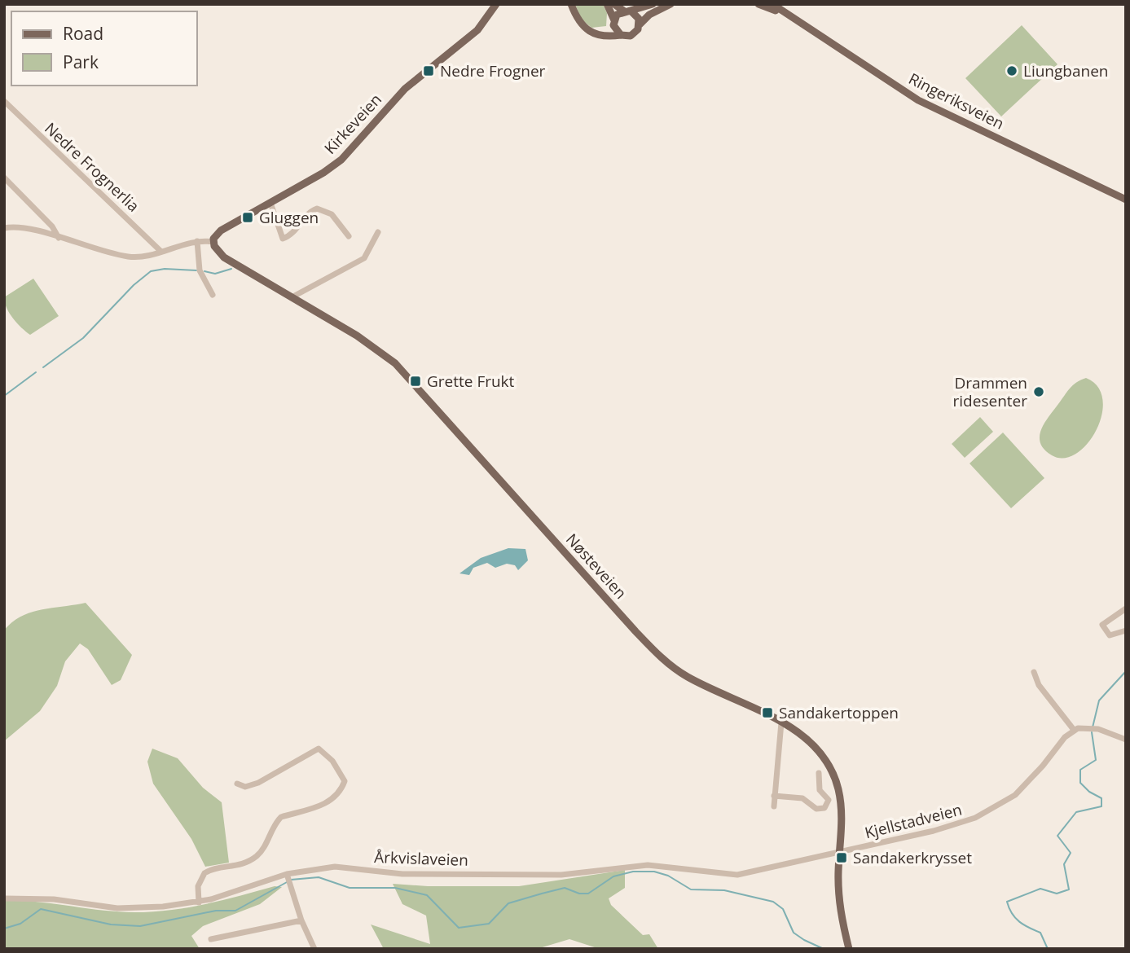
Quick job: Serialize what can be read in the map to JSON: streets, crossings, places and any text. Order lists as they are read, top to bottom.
{
  "streets": {
    "main road": ["Ringeriksveien", "Kirkeveien", "Nøsteveien"],
    "street": ["Nedre Frognerlia", "Kjellstadveien", "Årkvislaveien"]
  },
  "crossings": [
    ["Kirkeveien", "Nøsteveien"],
    ["Nøsteveien", "Kjellstadveien"],
    ["Nøsteveien", "Årkvislaveien"],
    ["Kjellstadveien", "Årkvislaveien"]
  ],
  "places": {
    "transit": [
      "Nedre Frogner",
      "Gluggen",
      "Grette Frukt",
      "Sandakertoppen",
      "Sandakerkrysset"
    ],
    "other": ["Liungbanen", "Drammen ridesenter"]
  },
  "legend": ["Road", "Park"]
}
